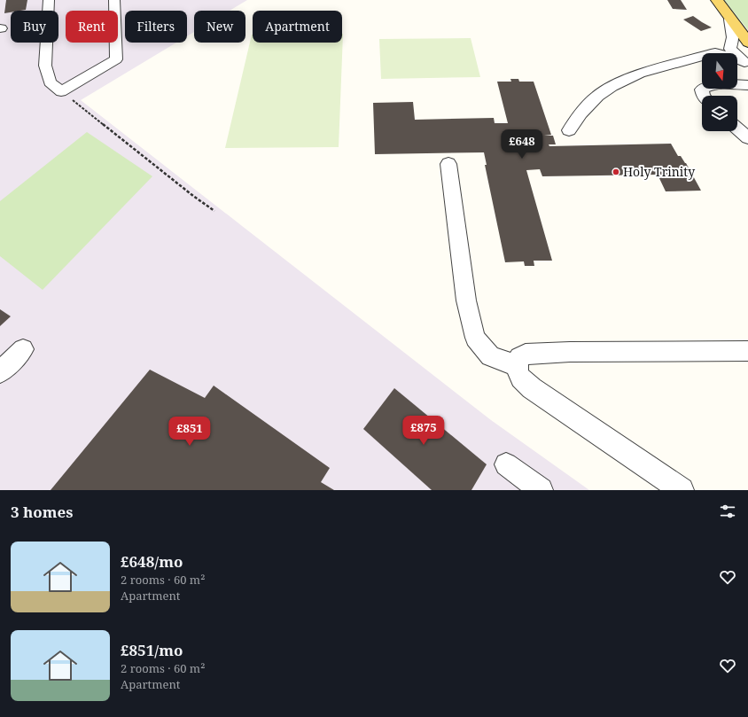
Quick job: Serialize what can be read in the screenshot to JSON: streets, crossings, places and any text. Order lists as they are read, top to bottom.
{
  "places": ["Holy Trinity"],
  "north": "bottom",
  "page": {
    "chip": [
      "Buy",
      "Rent",
      "Filters",
      "New",
      "Apartment"
    ],
    "price": ["£648", "£875", "£851"],
    "heading": "3 homes",
    "list": [
      {
        "name": "£648/mo",
        "note": "2 rooms · 60 m² · Apartment"
      },
      {
        "name": "£851/mo",
        "note": "2 rooms · 60 m² · Apartment"
      }
    ]
  }
}
